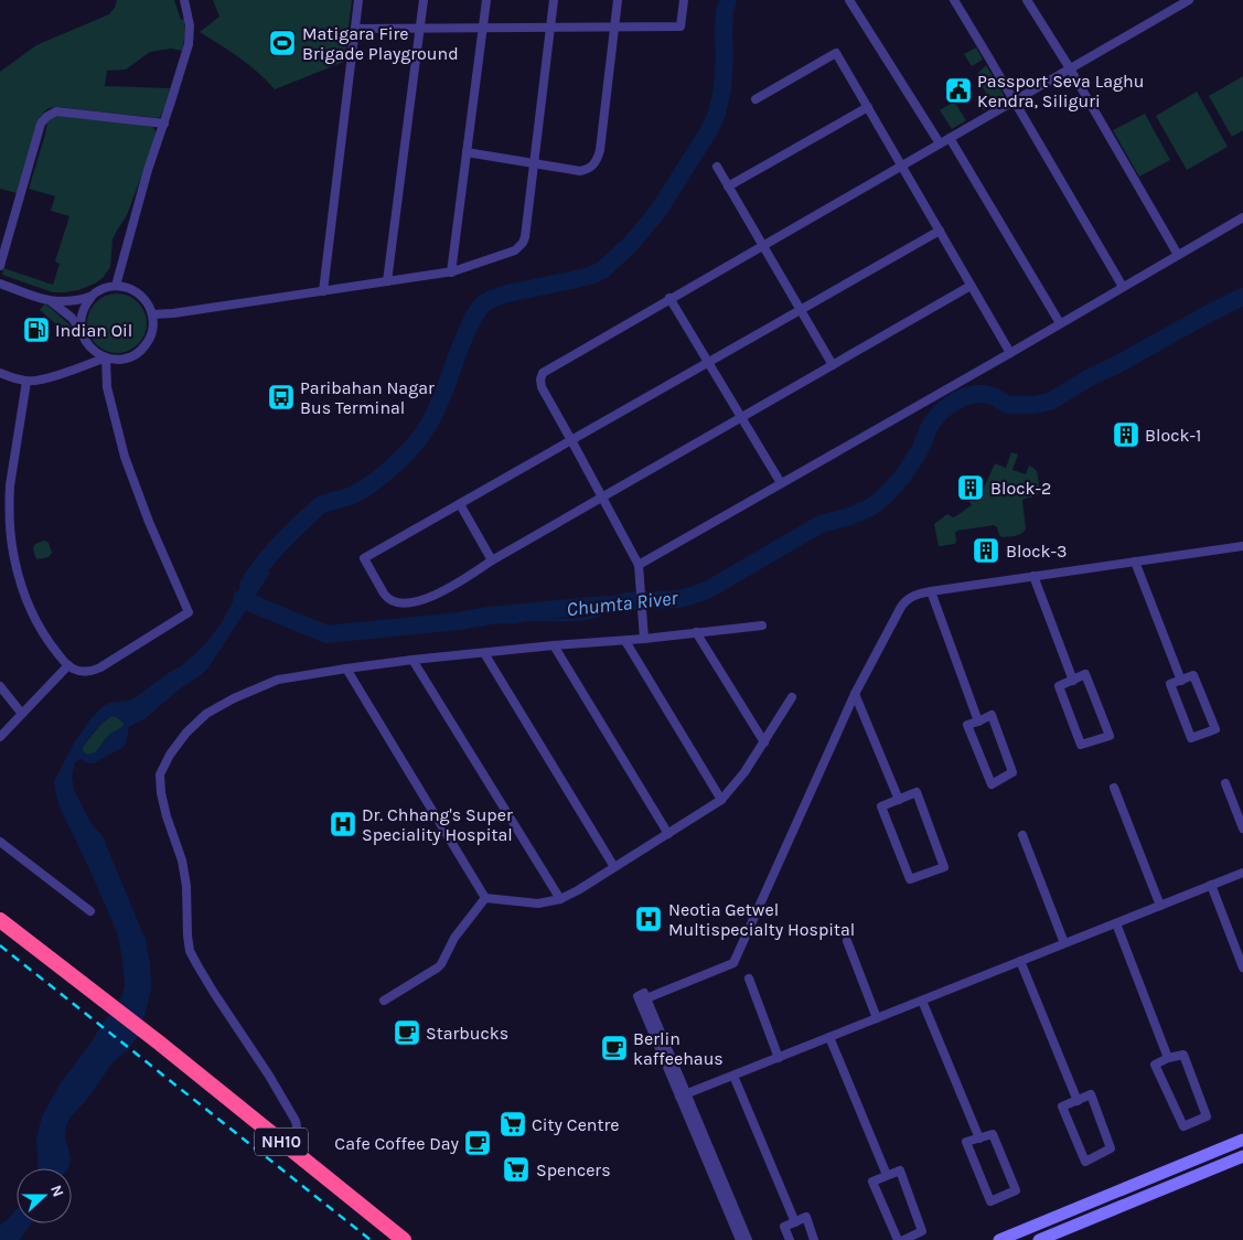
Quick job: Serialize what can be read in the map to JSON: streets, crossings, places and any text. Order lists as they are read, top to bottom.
{
  "streets": {
    "highway": ["NH10"]
  },
  "water": ["Chumta River"],
  "places": {
    "sports": ["Matigara Fire Brigade Playground"],
    "public building": ["Passport Seva Laghu Kendra, Siliguri"],
    "fuel station": ["Indian Oil"],
    "bus stop": ["Paribahan Nagar Bus Terminal"],
    "building": ["Block-1", "Block-2", "Block-3"],
    "hospital": ["Dr. Chhang's Super Speciality Hospital", "Neotia Getwel Multispecialty Hospital"],
    "cafe": ["Starbucks", "Berlin kaffeehaus", "Cafe Coffee Day"],
    "supermarket": ["City Centre", "Spencers"]
  },
  "north": "right"
}
